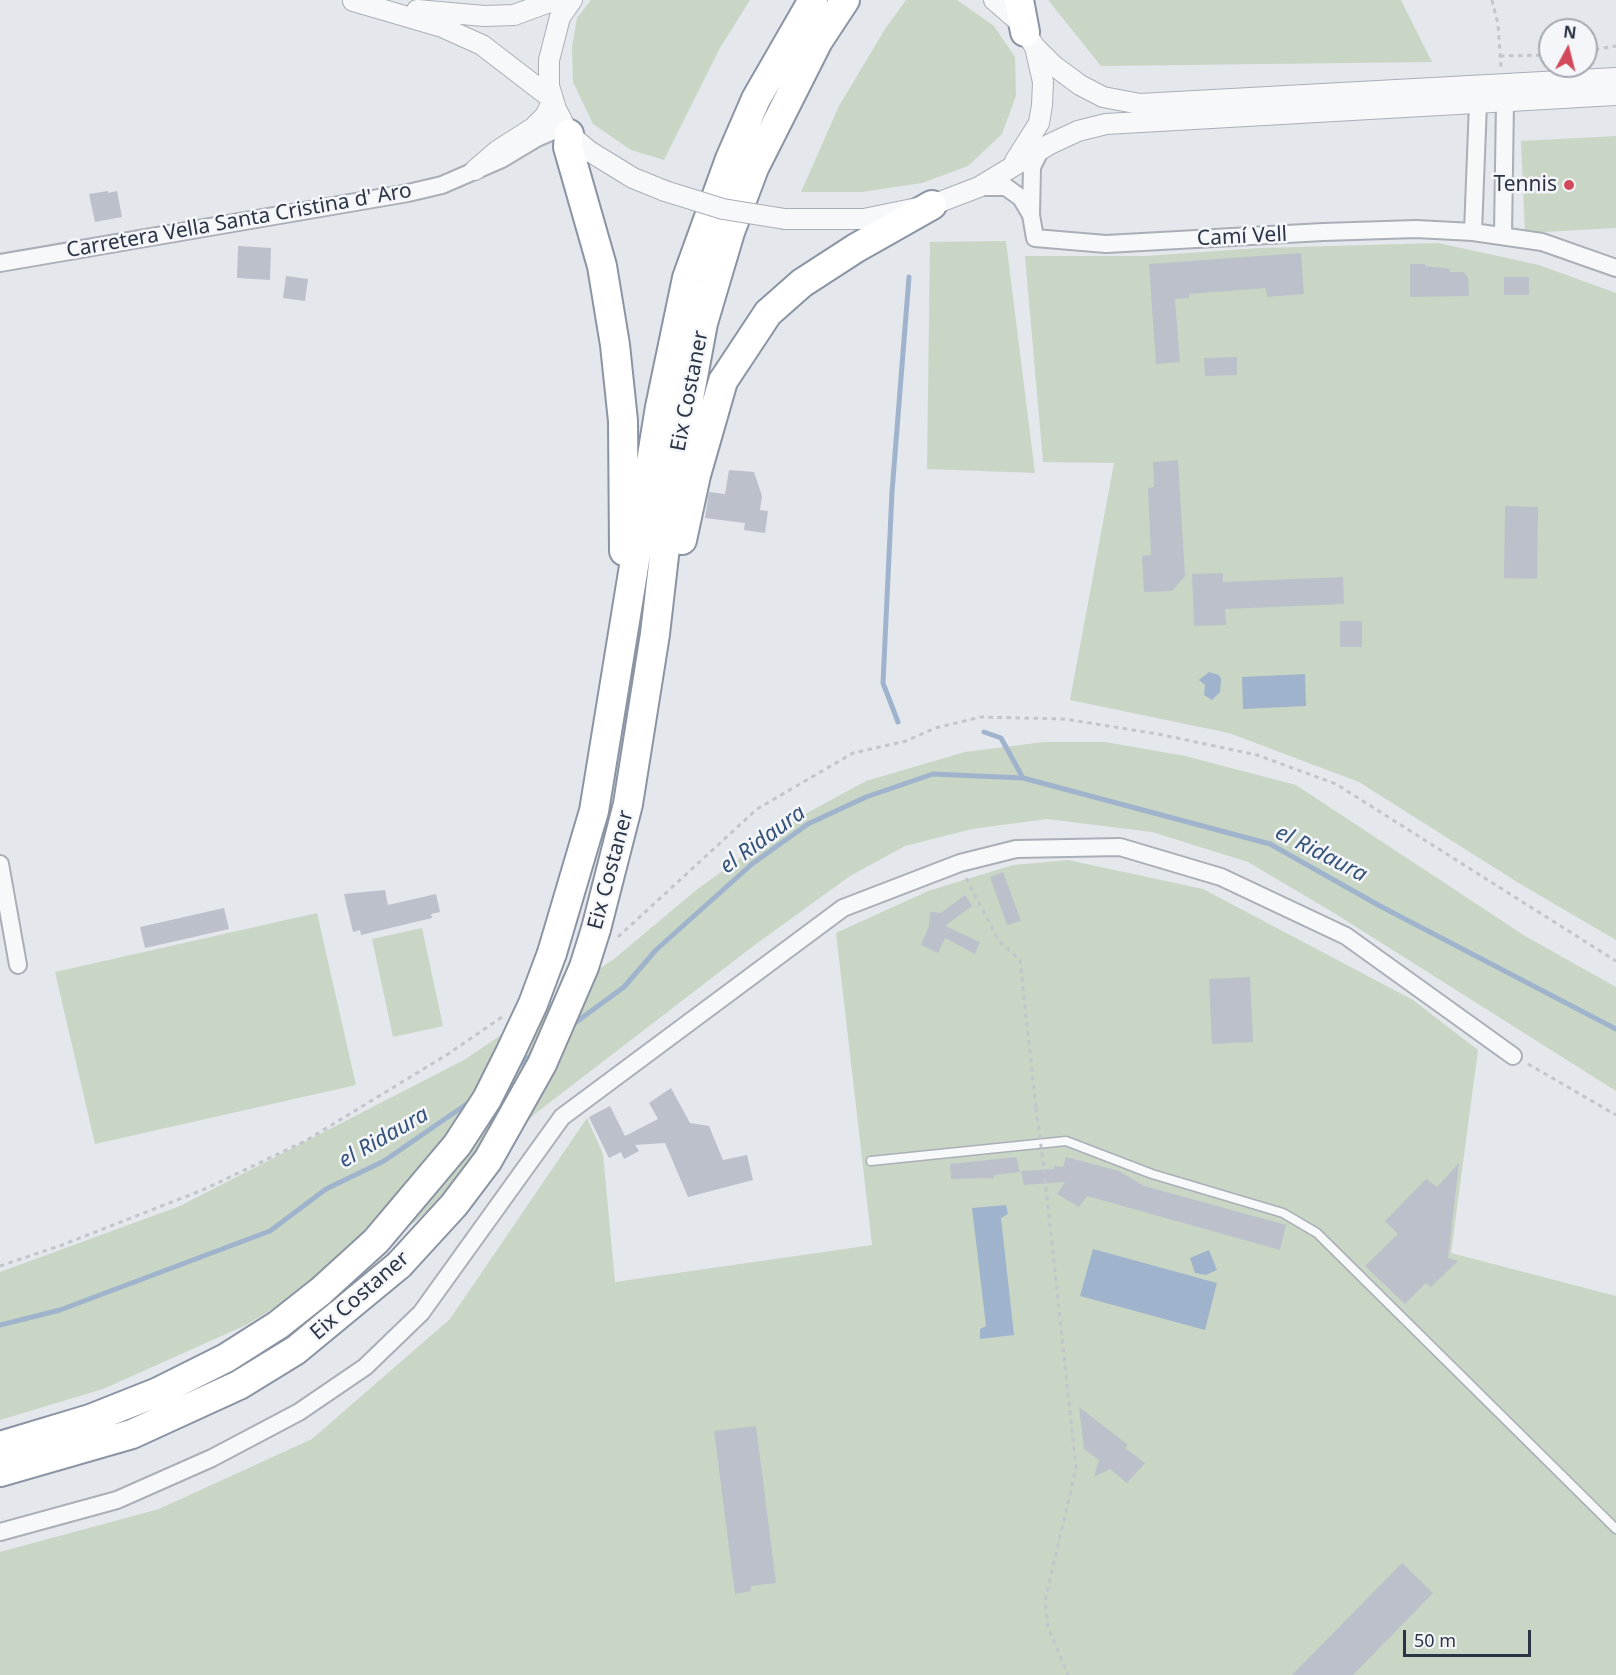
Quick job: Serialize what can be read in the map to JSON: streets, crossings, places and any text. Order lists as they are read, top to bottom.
{
  "streets": {
    "highway": ["Eix Costaner"],
    "street": ["Carretera Vella Santa Cristina d' Aro", "Camí Vell"]
  },
  "water": ["el Ridaura"],
  "places": ["Tennis"],
  "scale_bar": "50 m",
  "north": "top"
}
